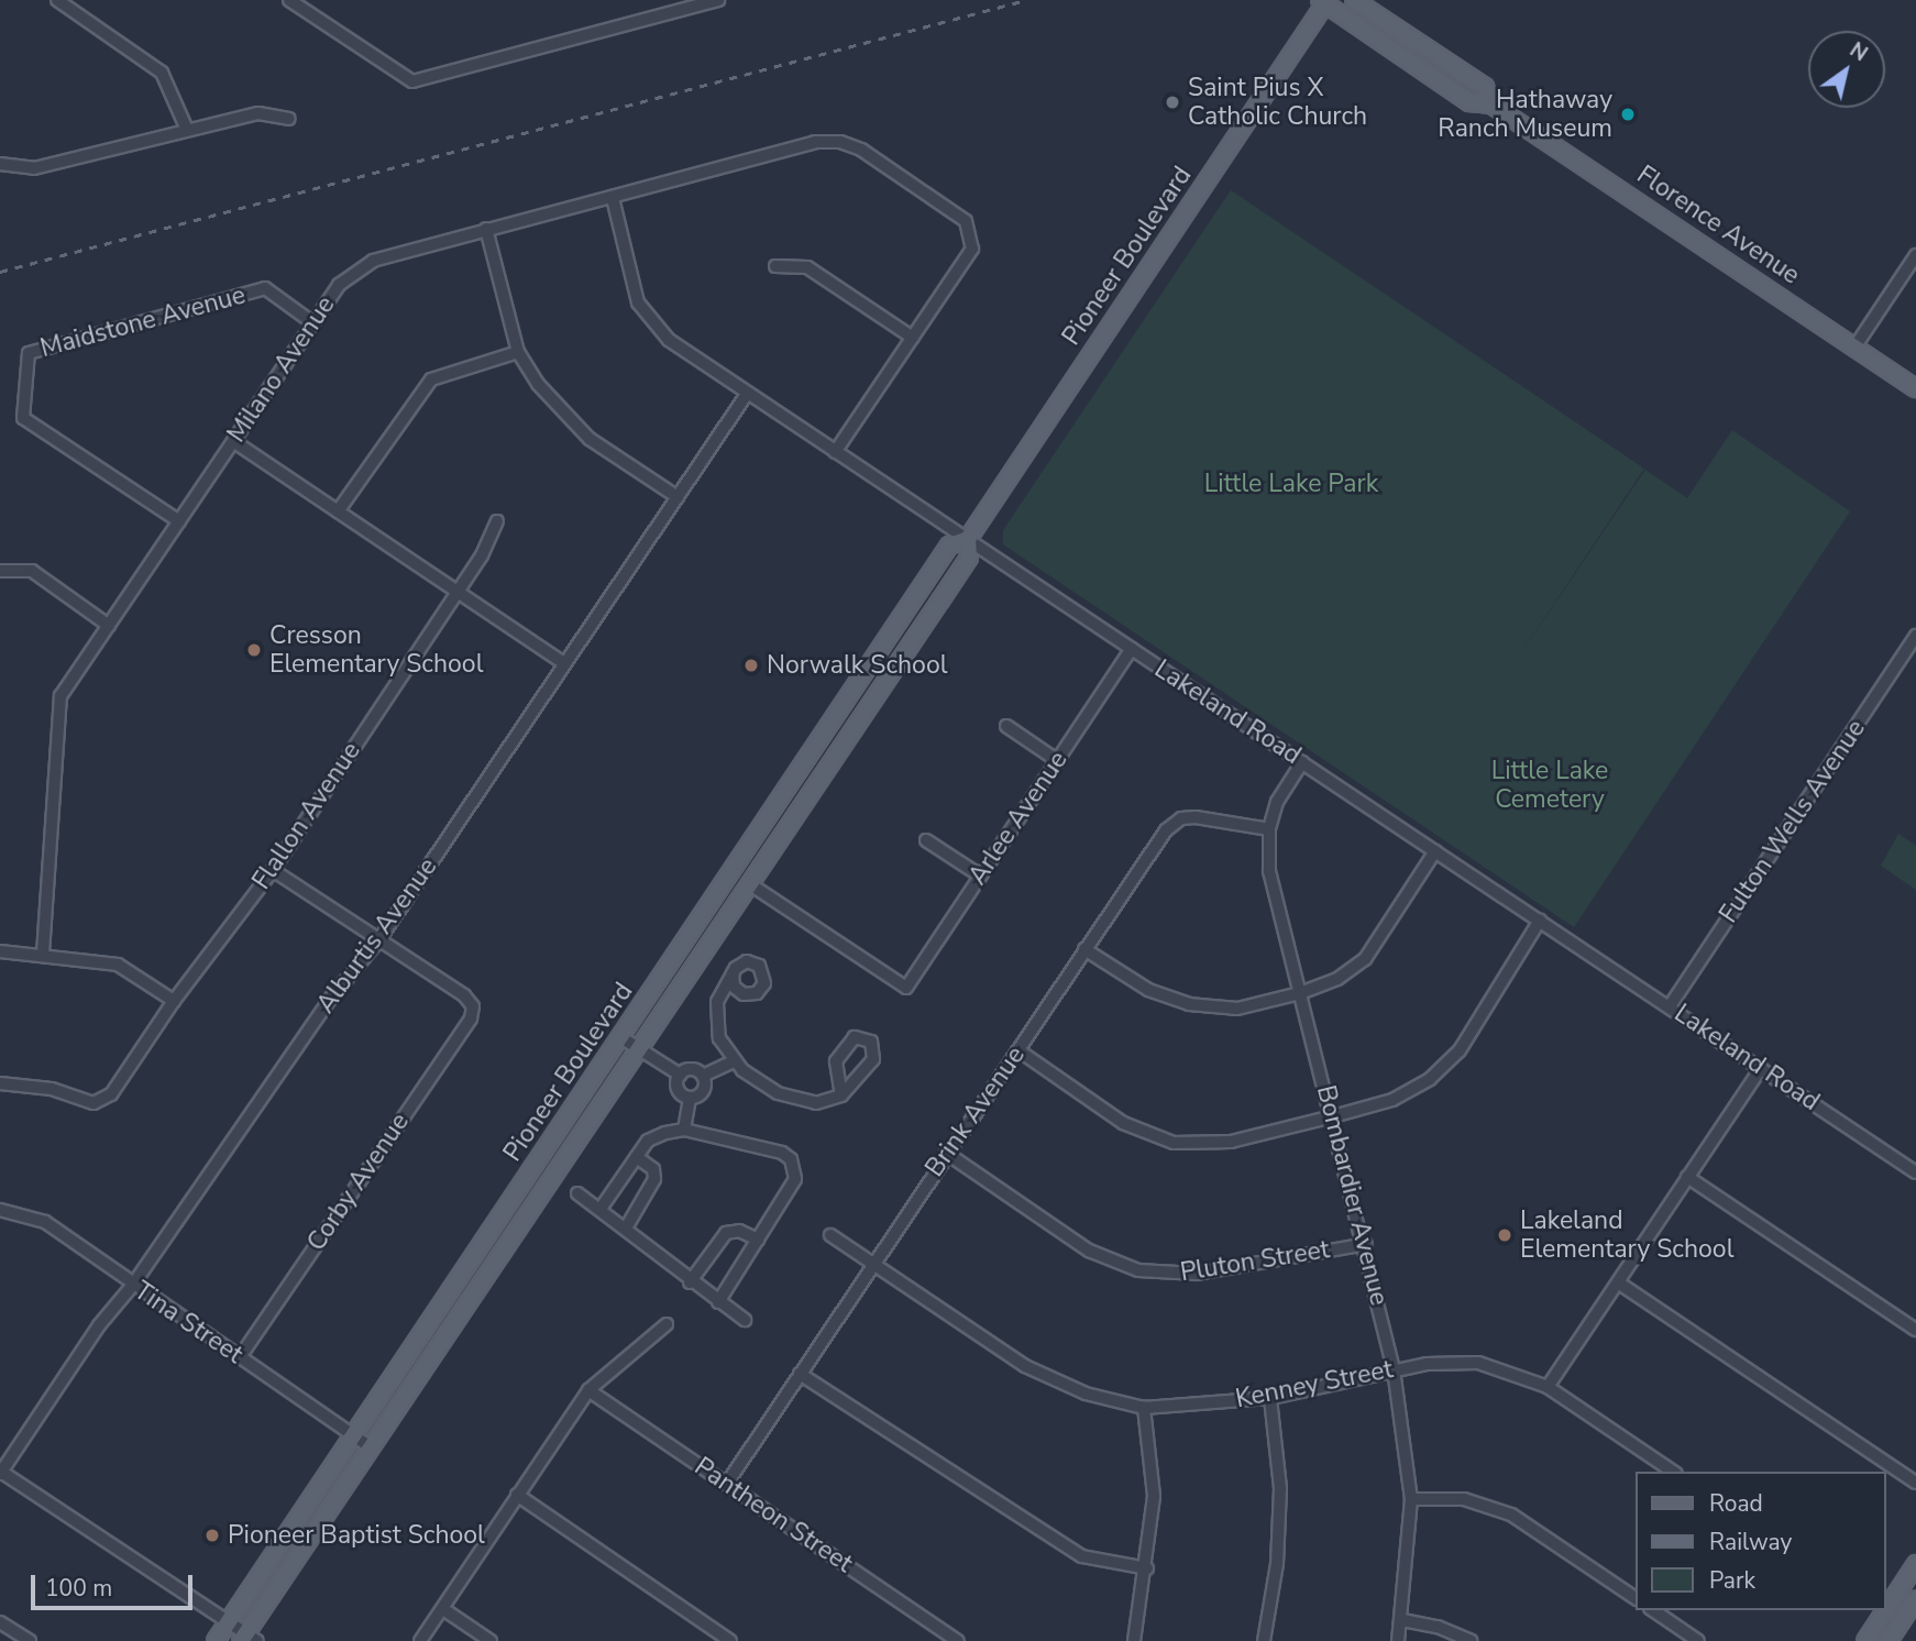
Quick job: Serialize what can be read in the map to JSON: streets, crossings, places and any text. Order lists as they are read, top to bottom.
{
  "streets": {
    "main road": ["Florence Avenue", "Pioneer Boulevard"],
    "street": [
      "Maidstone Avenue",
      "Milano Avenue",
      "Lakeland Road",
      "Flallon Avenue",
      "Arlee Avenue",
      "Fulton Wells Avenue",
      "Alburtis Avenue",
      "Brink Avenue",
      "Corby Avenue",
      "Bombardier Avenue",
      "Pluton Street",
      "Tina Street",
      "Kenney Street",
      "Pantheon Street"
    ]
  },
  "crossings": [
    ["Florence Avenue", "Pioneer Boulevard"],
    ["Pioneer Boulevard", "Lakeland Road"],
    ["Pioneer Boulevard", "Arlee Avenue"],
    ["Pioneer Boulevard", "Tina Street"],
    ["Maidstone Avenue", "Milano Avenue"],
    ["Milano Avenue", "Lakeland Road"],
    ["Lakeland Road", "Arlee Avenue"],
    ["Lakeland Road", "Fulton Wells Avenue"],
    ["Lakeland Road", "Alburtis Avenue"],
    ["Lakeland Road", "Bombardier Avenue"],
    ["Alburtis Avenue", "Corby Avenue"],
    ["Alburtis Avenue", "Tina Street"],
    ["Brink Avenue", "Bombardier Avenue"],
    ["Brink Avenue", "Pluton Street"],
    ["Brink Avenue", "Kenney Street"],
    ["Brink Avenue", "Pantheon Street"],
    ["Corby Avenue", "Tina Street"],
    ["Bombardier Avenue", "Pluton Street"],
    ["Bombardier Avenue", "Kenney Street"]
  ],
  "parks": ["Little Lake Park", "Little Lake Cemetery"],
  "places": [
    "Saint Pius X Catholic Church",
    "Hathaway Ranch Museum",
    "Cresson Elementary School",
    "Norwalk School",
    "Lakeland Elementary School",
    "Pioneer Baptist School"
  ],
  "legend": ["Road", "Railway", "Park"],
  "scale_bar": "100 m",
  "north": "top right"
}
